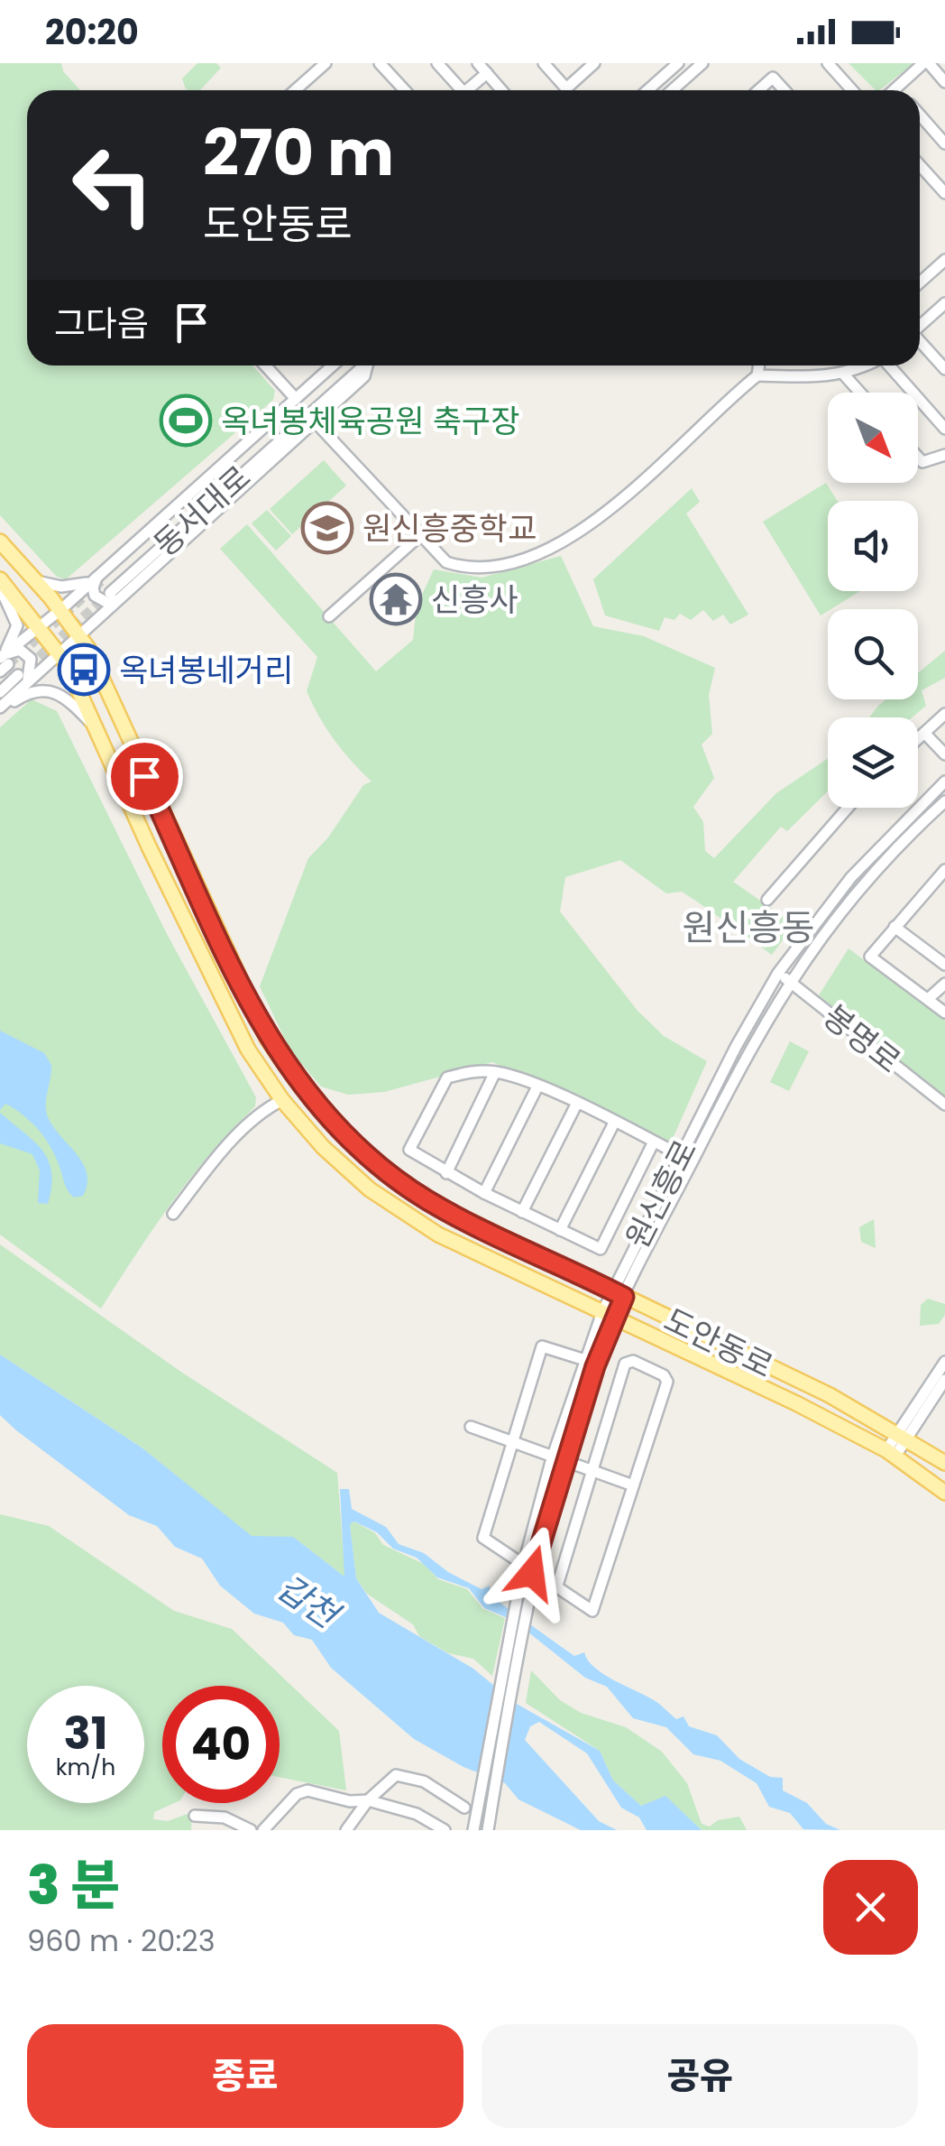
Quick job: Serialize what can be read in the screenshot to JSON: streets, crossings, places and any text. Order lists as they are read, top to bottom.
{
  "streets": {
    "main road": ["도안동로"],
    "street": ["동서대로", "봉명로", "원신흥로"]
  },
  "crossings": [
    ["봉명로", "원신흥로"],
    ["원신흥로", "도안동로"]
  ],
  "districts": ["원신흥동"],
  "water": ["갑천"],
  "places": {
    "sports": ["옥녀봉체육공원 축구장"],
    "school or university": ["원신흥중학교"],
    "temple": ["신흥사"],
    "bus stop": ["옥녀봉네거리"]
  },
  "north": "bottom right",
  "page": {
    "status": "20:20",
    "turn": ["270 m", "도안동로"],
    "then": "그다음",
    "speed": "31 km/h",
    "limit": "40",
    "heading": ["3 분", "960 m · 20:23"],
    "buttons": ["종료", "공유"]
  }
}
